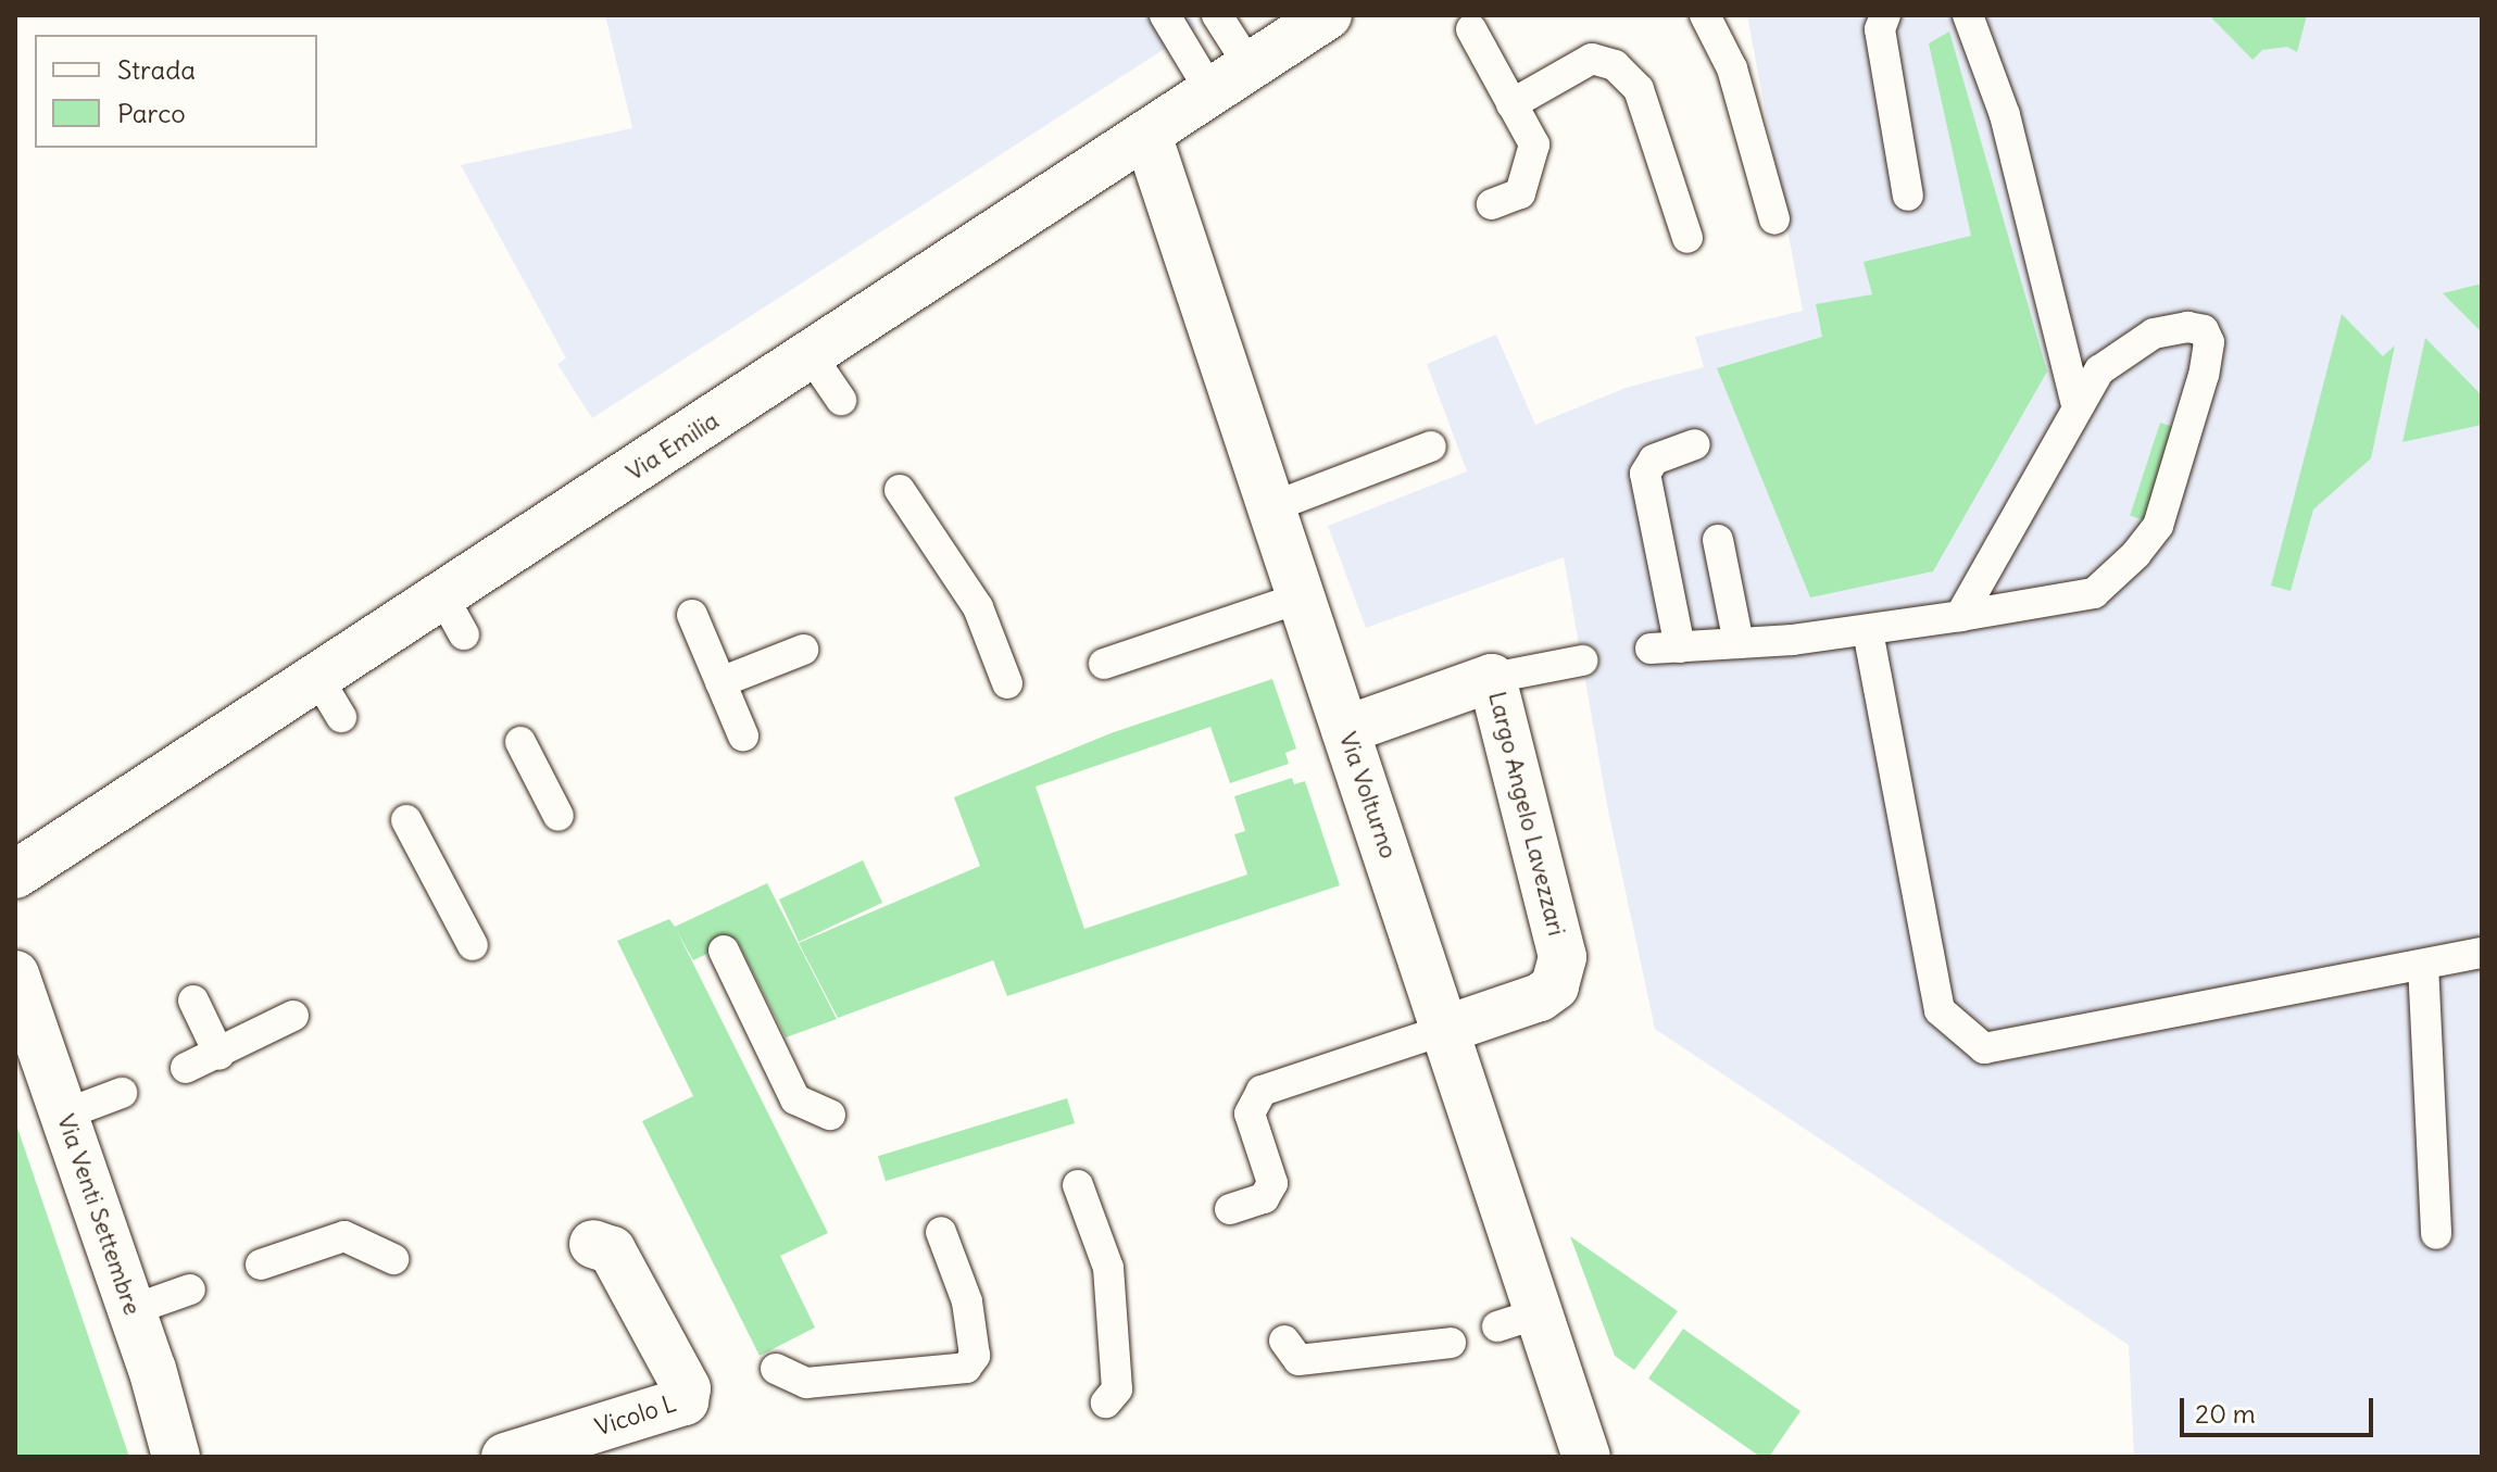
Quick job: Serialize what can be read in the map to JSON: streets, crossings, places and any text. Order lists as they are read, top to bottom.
{
  "streets": {
    "street": [
      "Via Emilia",
      "Via Volturno",
      "Largo Angelo Lavezzari",
      "Via Venti Settembre",
      "Vicolo L"
    ]
  },
  "crossings": [
    ["Via Emilia", "Via Volturno"],
    ["Via Volturno", "Largo Angelo Lavezzari"]
  ],
  "legend": ["Strada", "Parco"],
  "scale_bar": "20 m"
}
